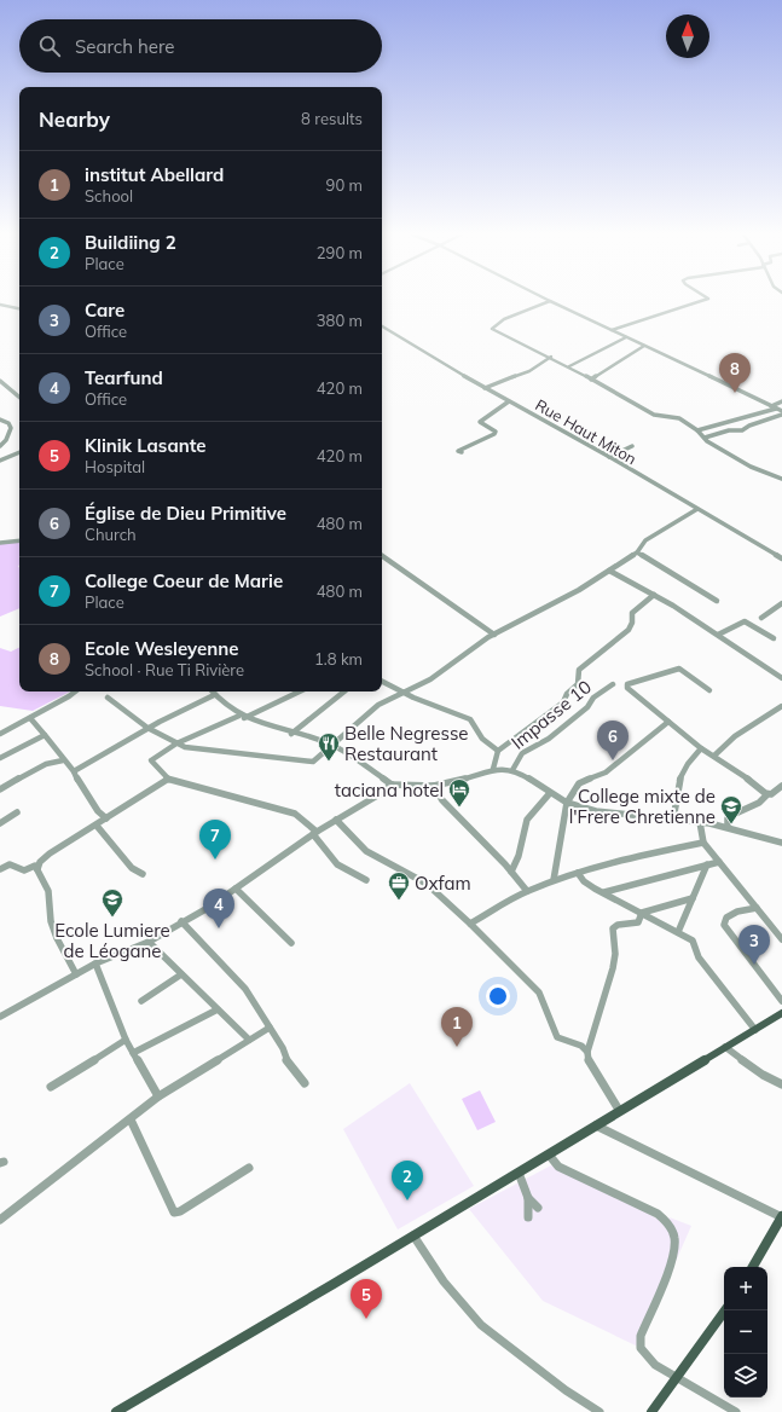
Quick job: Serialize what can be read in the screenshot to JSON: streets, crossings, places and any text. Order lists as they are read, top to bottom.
{
  "streets": {
    "street": ["Rue Haut Miton", "Impasse 10"]
  },
  "places": {
    "restaurant": ["Belle Negresse Restaurant"],
    "hotel": ["taciana hotel"],
    "school or university": ["College mixte de l'Frere Chretienne", "Ecole Lumiere de Léogane"],
    "office": ["Oxfam"]
  },
  "north": "top",
  "page": {
    "search": "Search here",
    "heading": ["Nearby", "8 results"],
    "list": [
      {
        "mark": "1",
        "name": "institut Abellard",
        "note": "School",
        "value": "90 m"
      },
      {
        "mark": "2",
        "name": "Buildiing 2",
        "note": "Place",
        "value": "290 m"
      },
      {
        "mark": "3",
        "name": "Care",
        "note": "Office",
        "value": "380 m"
      },
      {
        "mark": "4",
        "name": "Tearfund",
        "note": "Office",
        "value": "420 m"
      },
      {
        "mark": "5",
        "name": "Klinik Lasante",
        "note": "Hospital",
        "value": "420 m"
      },
      {
        "mark": "6",
        "name": "Église de Dieu Primitive",
        "note": "Church",
        "value": "480 m"
      },
      {
        "mark": "7",
        "name": "College Coeur de Marie",
        "note": "Place",
        "value": "480 m"
      },
      {
        "mark": "8",
        "name": "Ecole Wesleyenne",
        "note": "School · Rue Ti Rivière",
        "value": "1.8 km"
      }
    ],
    "pins": [
      "8",
      "6",
      "7",
      "4",
      "3",
      "1",
      "2",
      "5"
    ],
    "map_buttons": ["+", "−"]
  }
}
